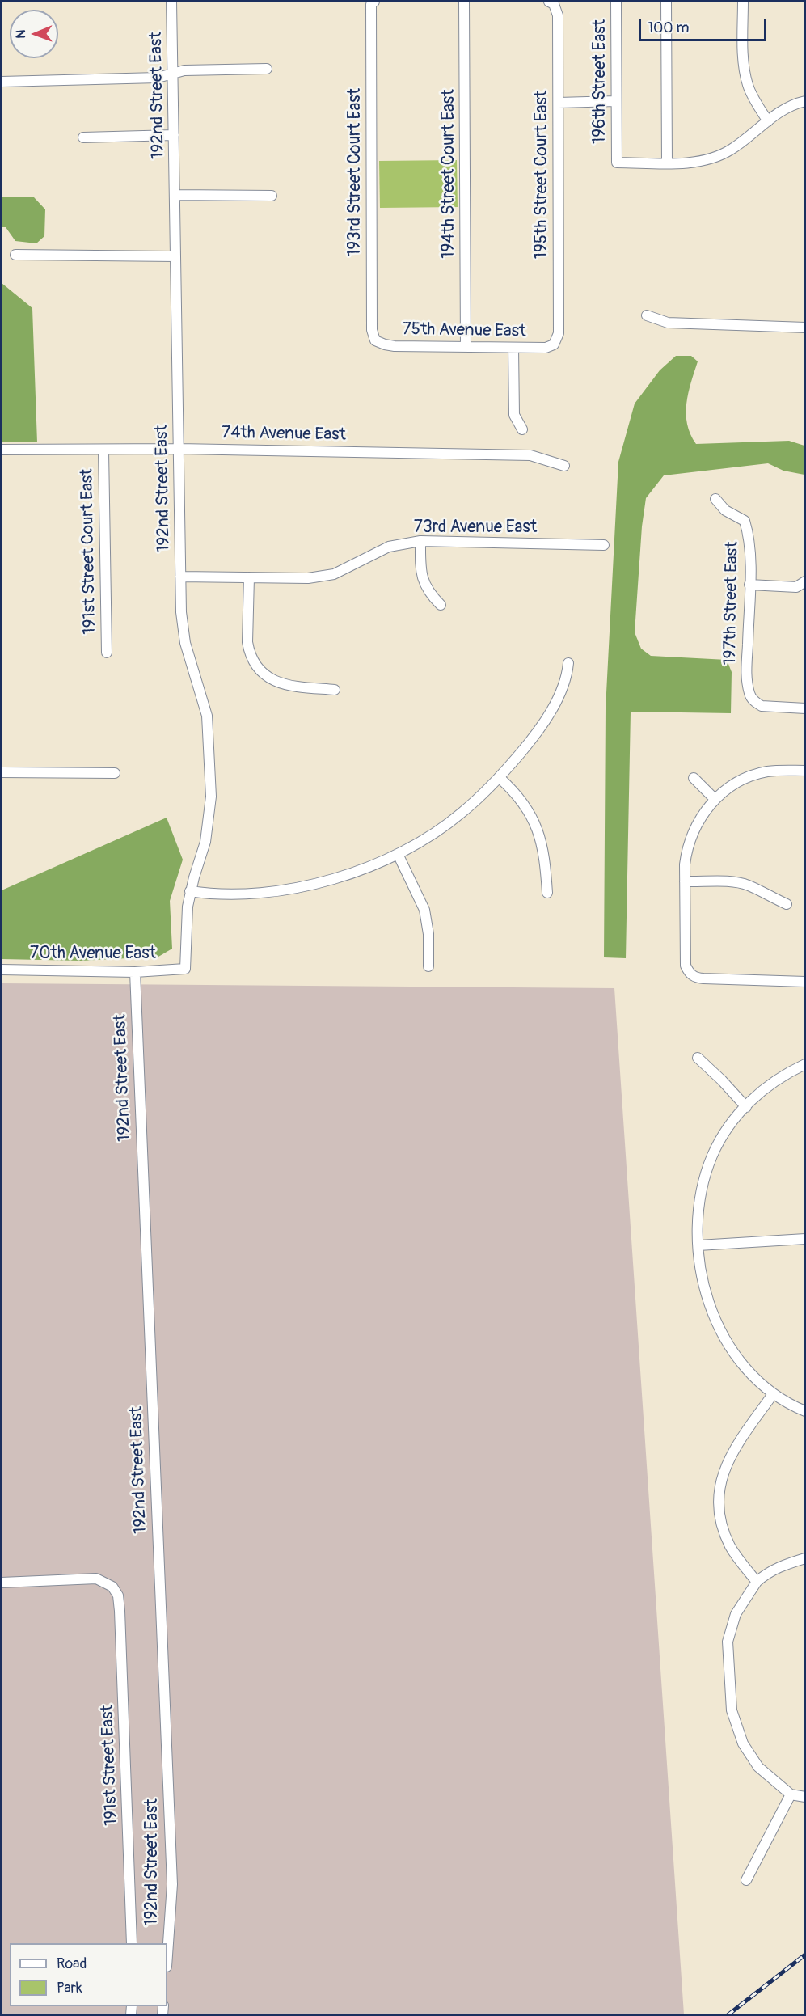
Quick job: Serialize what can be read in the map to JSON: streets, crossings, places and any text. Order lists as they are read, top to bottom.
{
  "streets": {
    "street": [
      "196th Street East",
      "192nd Street East",
      "193rd Street Court East",
      "194th Street Court East",
      "195th Street Court East",
      "75th Avenue East",
      "74th Avenue East",
      "73rd Avenue East",
      "191st Street Court East",
      "197th Street East",
      "70th Avenue East",
      "191st Street East"
    ]
  },
  "crossings": [
    ["192nd Street East", "74th Avenue East"],
    ["192nd Street East", "73rd Avenue East"],
    ["192nd Street East", "70th Avenue East"],
    ["193rd Street Court East", "75th Avenue East"],
    ["194th Street Court East", "75th Avenue East"],
    ["195th Street Court East", "75th Avenue East"],
    ["74th Avenue East", "191st Street Court East"]
  ],
  "legend": ["Road", "Park"],
  "scale_bar": "100 m",
  "north": "left"
}
